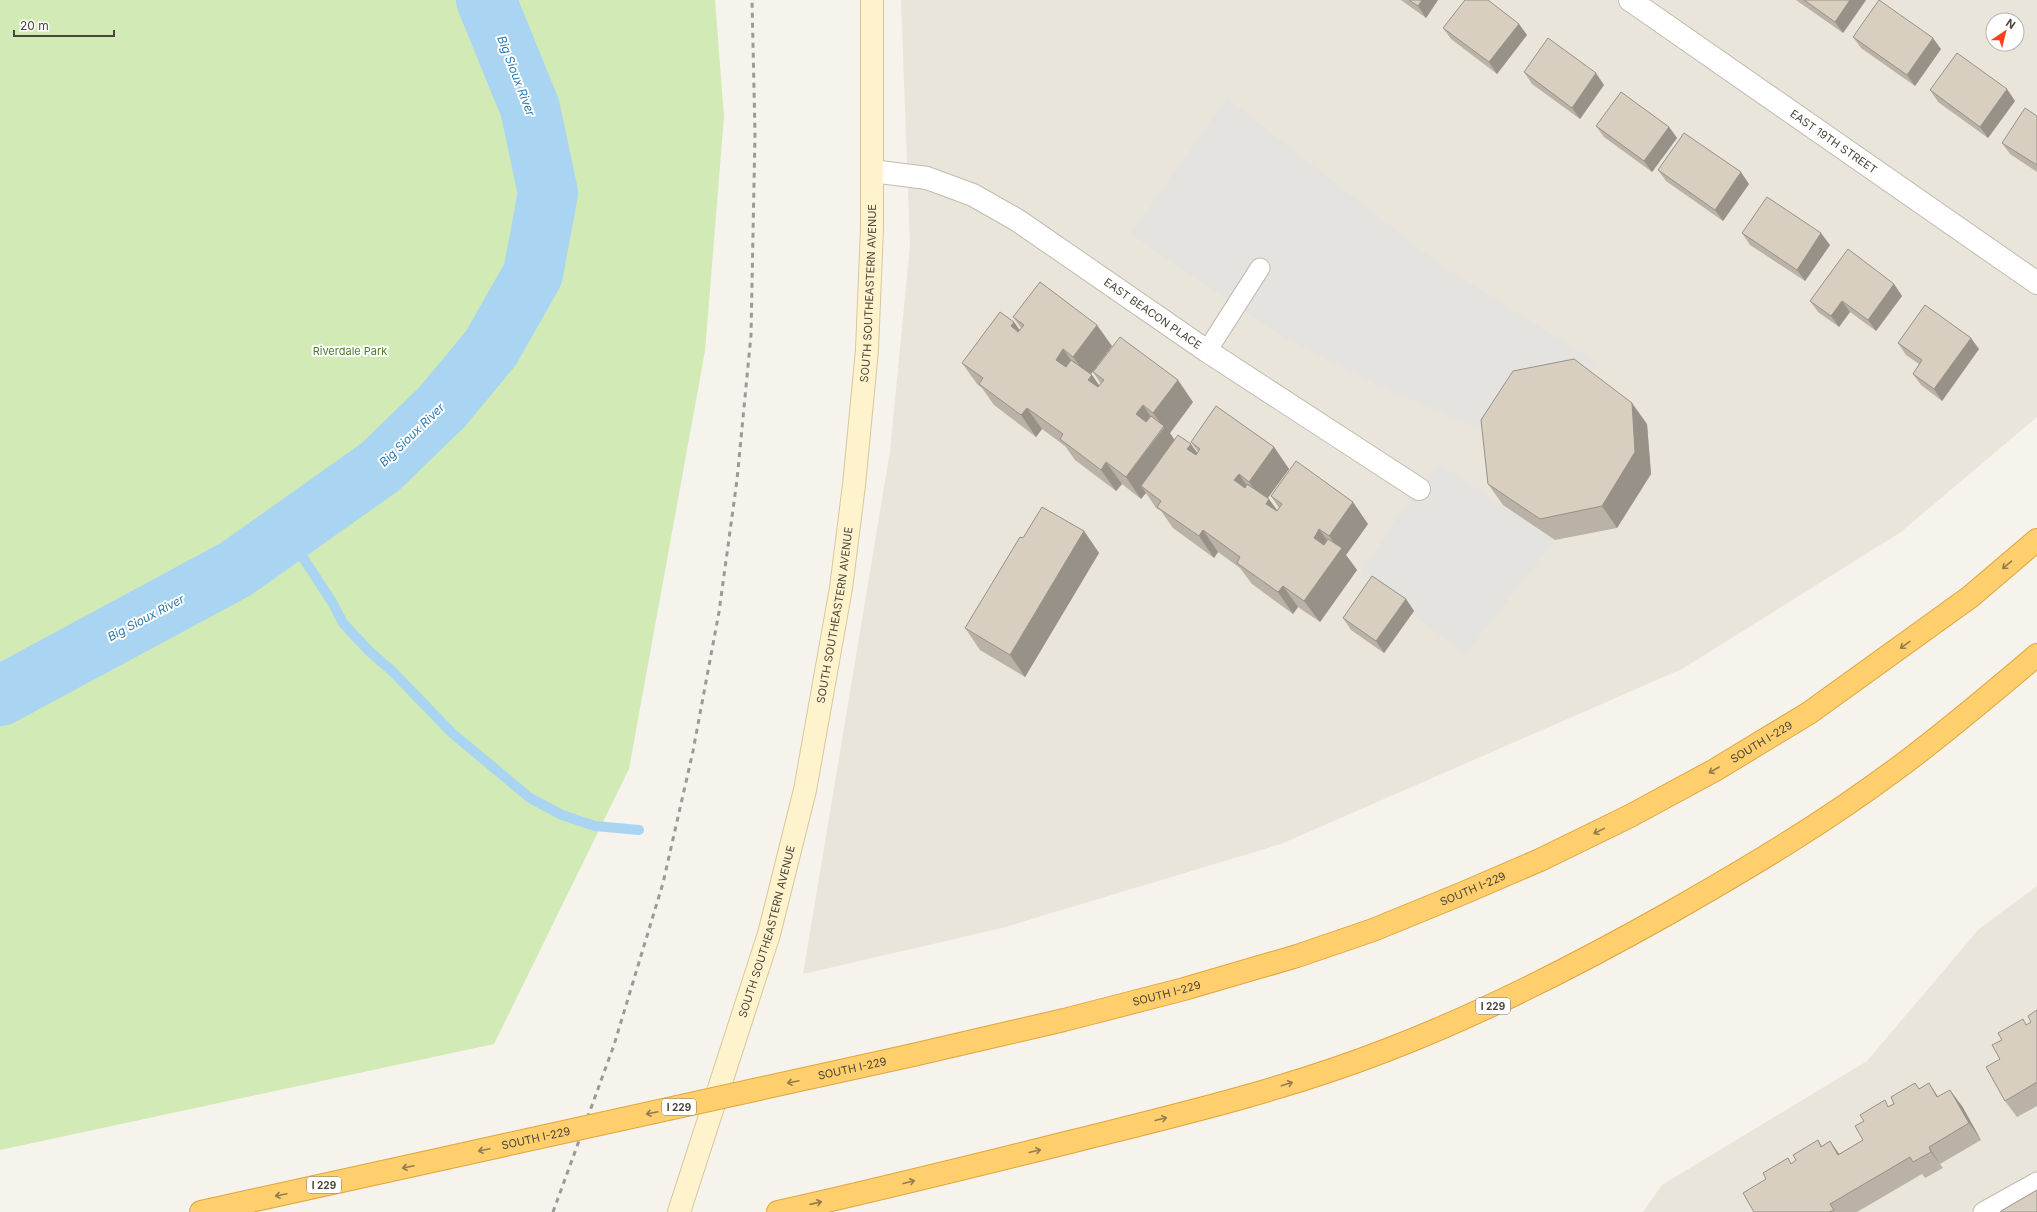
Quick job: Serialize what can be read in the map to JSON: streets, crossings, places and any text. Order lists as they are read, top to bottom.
{
  "streets": {
    "highway": ["SOUTH I-229", "I 229"],
    "main road": ["SOUTH SOUTHEASTERN AVENUE"],
    "street": ["EAST 19TH STREET", "EAST BEACON PLACE"]
  },
  "crossings": [
    ["SOUTH SOUTHEASTERN AVENUE", "EAST BEACON PLACE"]
  ],
  "water": ["Big Sioux River"],
  "parks": ["Riverdale Park"],
  "scale_bar": "20 m",
  "north": "top right"
}
